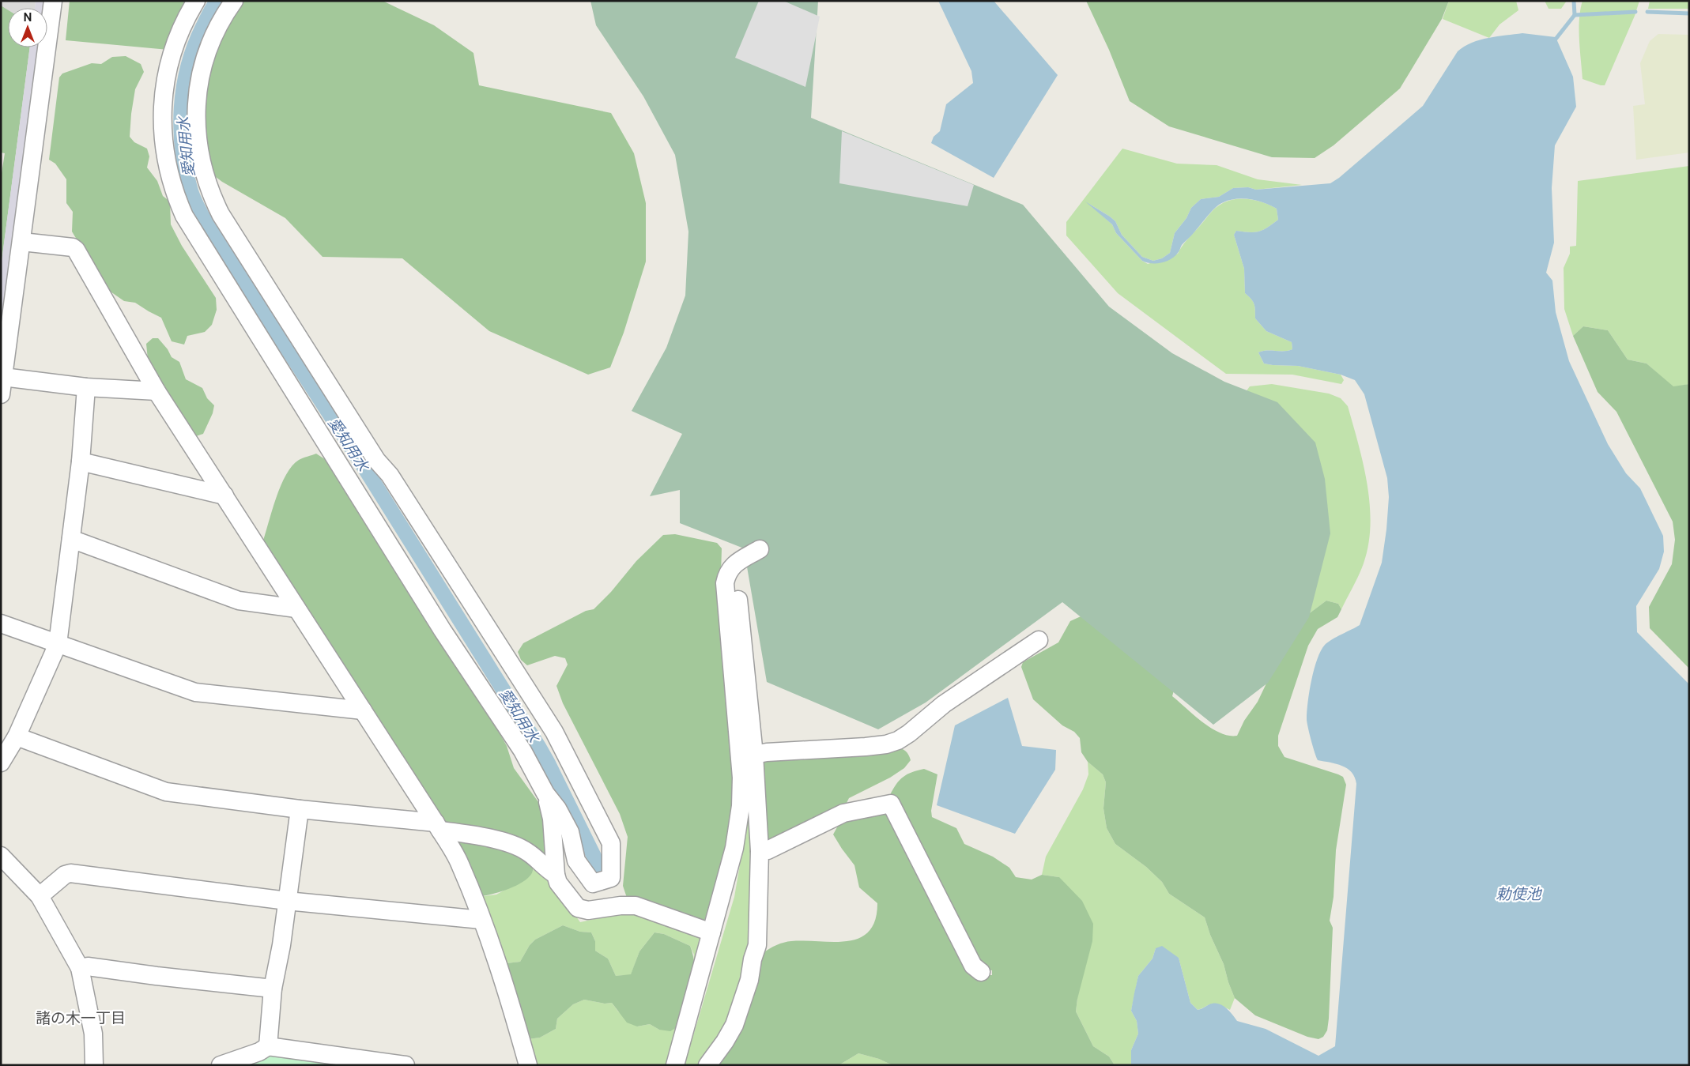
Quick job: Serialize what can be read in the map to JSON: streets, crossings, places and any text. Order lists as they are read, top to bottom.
{
  "districts": ["諸の木一丁目"],
  "water": ["愛知用水", "勅使池"],
  "north": "top"
}
